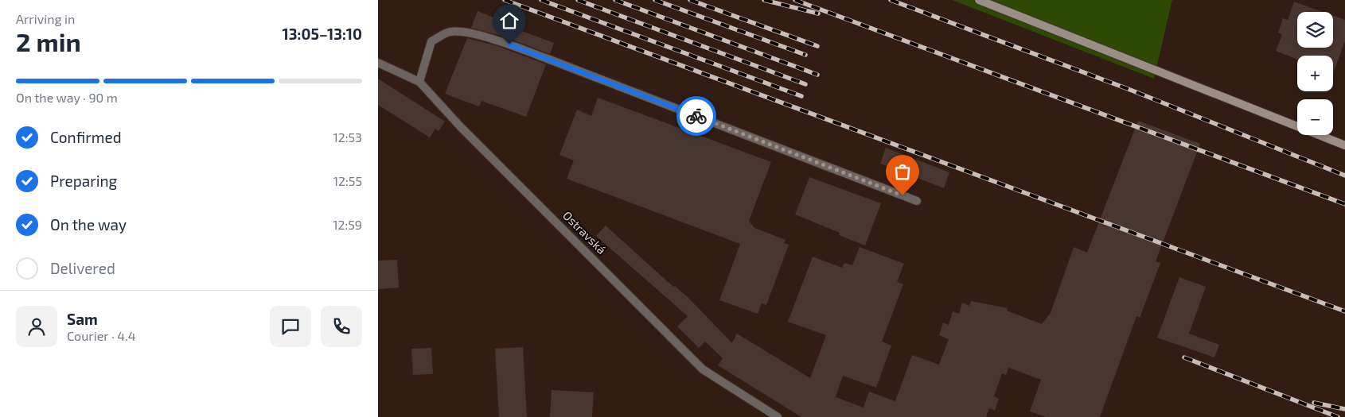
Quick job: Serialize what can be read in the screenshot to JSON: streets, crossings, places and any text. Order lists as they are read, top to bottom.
{
  "streets": {
    "street": ["Ostravská"]
  },
  "page": {
    "heading": ["2 min", "Arriving in", "13:05–13:10"],
    "panel": ["Sam", "Courier · 4.4"],
    "map_buttons": ["+", "−"],
    "bar": "On the way · 90 m",
    "list": [
      ["Confirmed", "12:53"],
      ["Preparing", "12:55"],
      ["On the way", "12:59"],
      "Delivered"
    ]
  }
}
